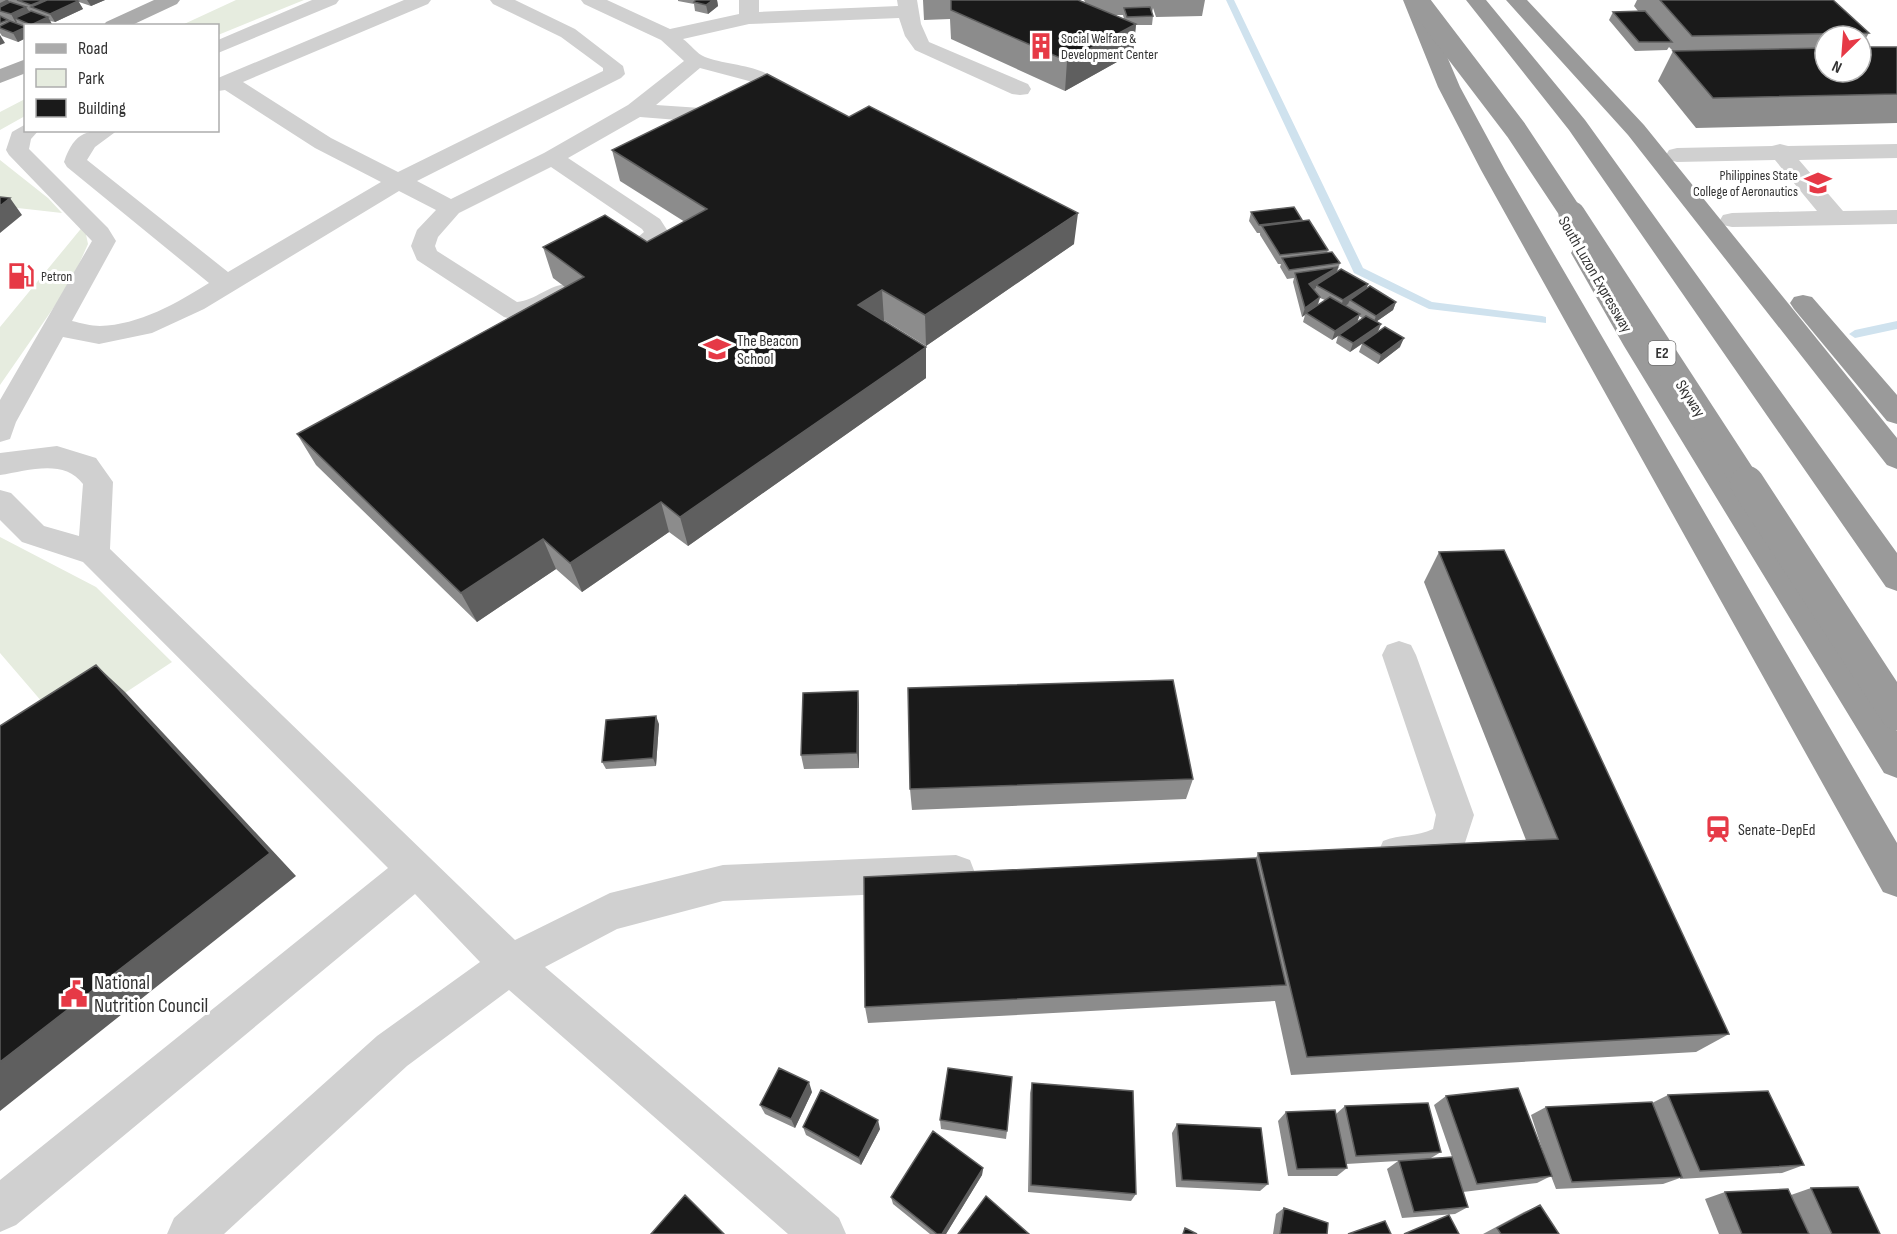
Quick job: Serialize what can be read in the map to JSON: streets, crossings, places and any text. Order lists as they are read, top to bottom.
{
  "streets": {
    "highway": ["South Luzon Expressway", "E2", "Skyway"]
  },
  "places": {
    "building": ["Social Welfare & Development Center"],
    "school or university": ["Philippines State College of Aeronautics", "The Beacon School"],
    "fuel station": ["Petron"],
    "station": ["Senate-DepEd"],
    "public building": ["National Nutrition Council"]
  },
  "legend": ["Road", "Park", "Building"],
  "north": "bottom left"
}
